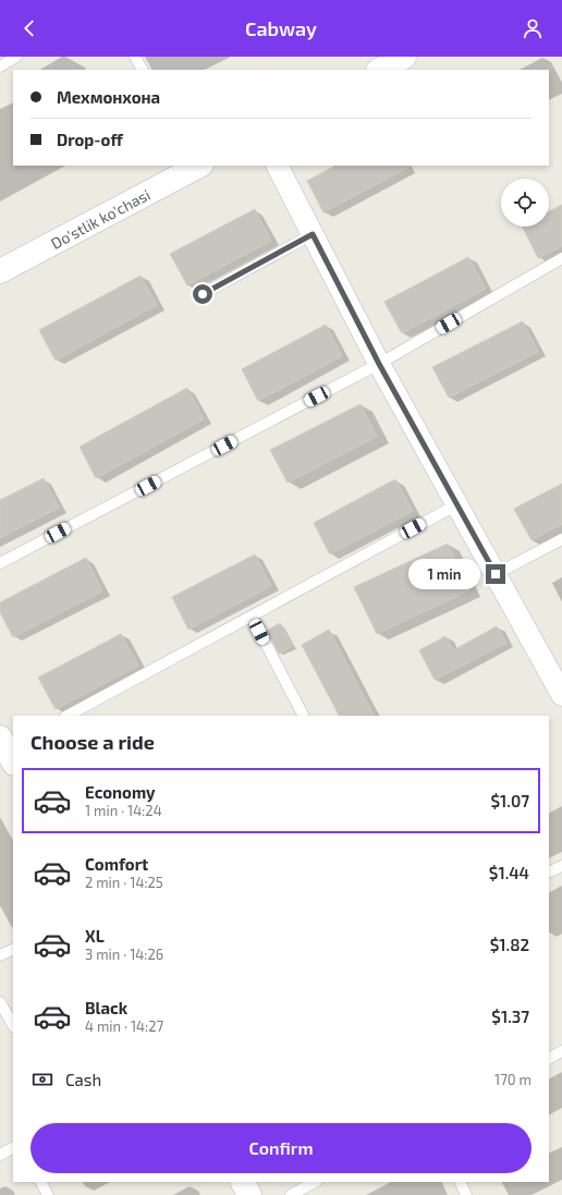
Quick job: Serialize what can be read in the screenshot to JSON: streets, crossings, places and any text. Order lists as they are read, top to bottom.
{
  "streets": {
    "street": ["Do'stlik ko'chasi"]
  },
  "page": {
    "header": "Cabway",
    "banner": ["Мехмонхона", "Drop-off"],
    "bubble": "1 min",
    "heading": "Choose a ride",
    "list": [
      {
        "name": "Economy",
        "note": "1 min · 14:24",
        "value": "$1.07"
      },
      {
        "name": "Comfort",
        "note": "2 min · 14:25",
        "value": "$1.44"
      },
      {
        "name": "XL",
        "note": "3 min · 14:26",
        "value": "$1.82"
      },
      {
        "name": "Black",
        "note": "4 min · 14:27",
        "value": "$1.37"
      }
    ],
    "pay": ["Cash", "170 m"],
    "buttons": "Confirm"
  }
}
